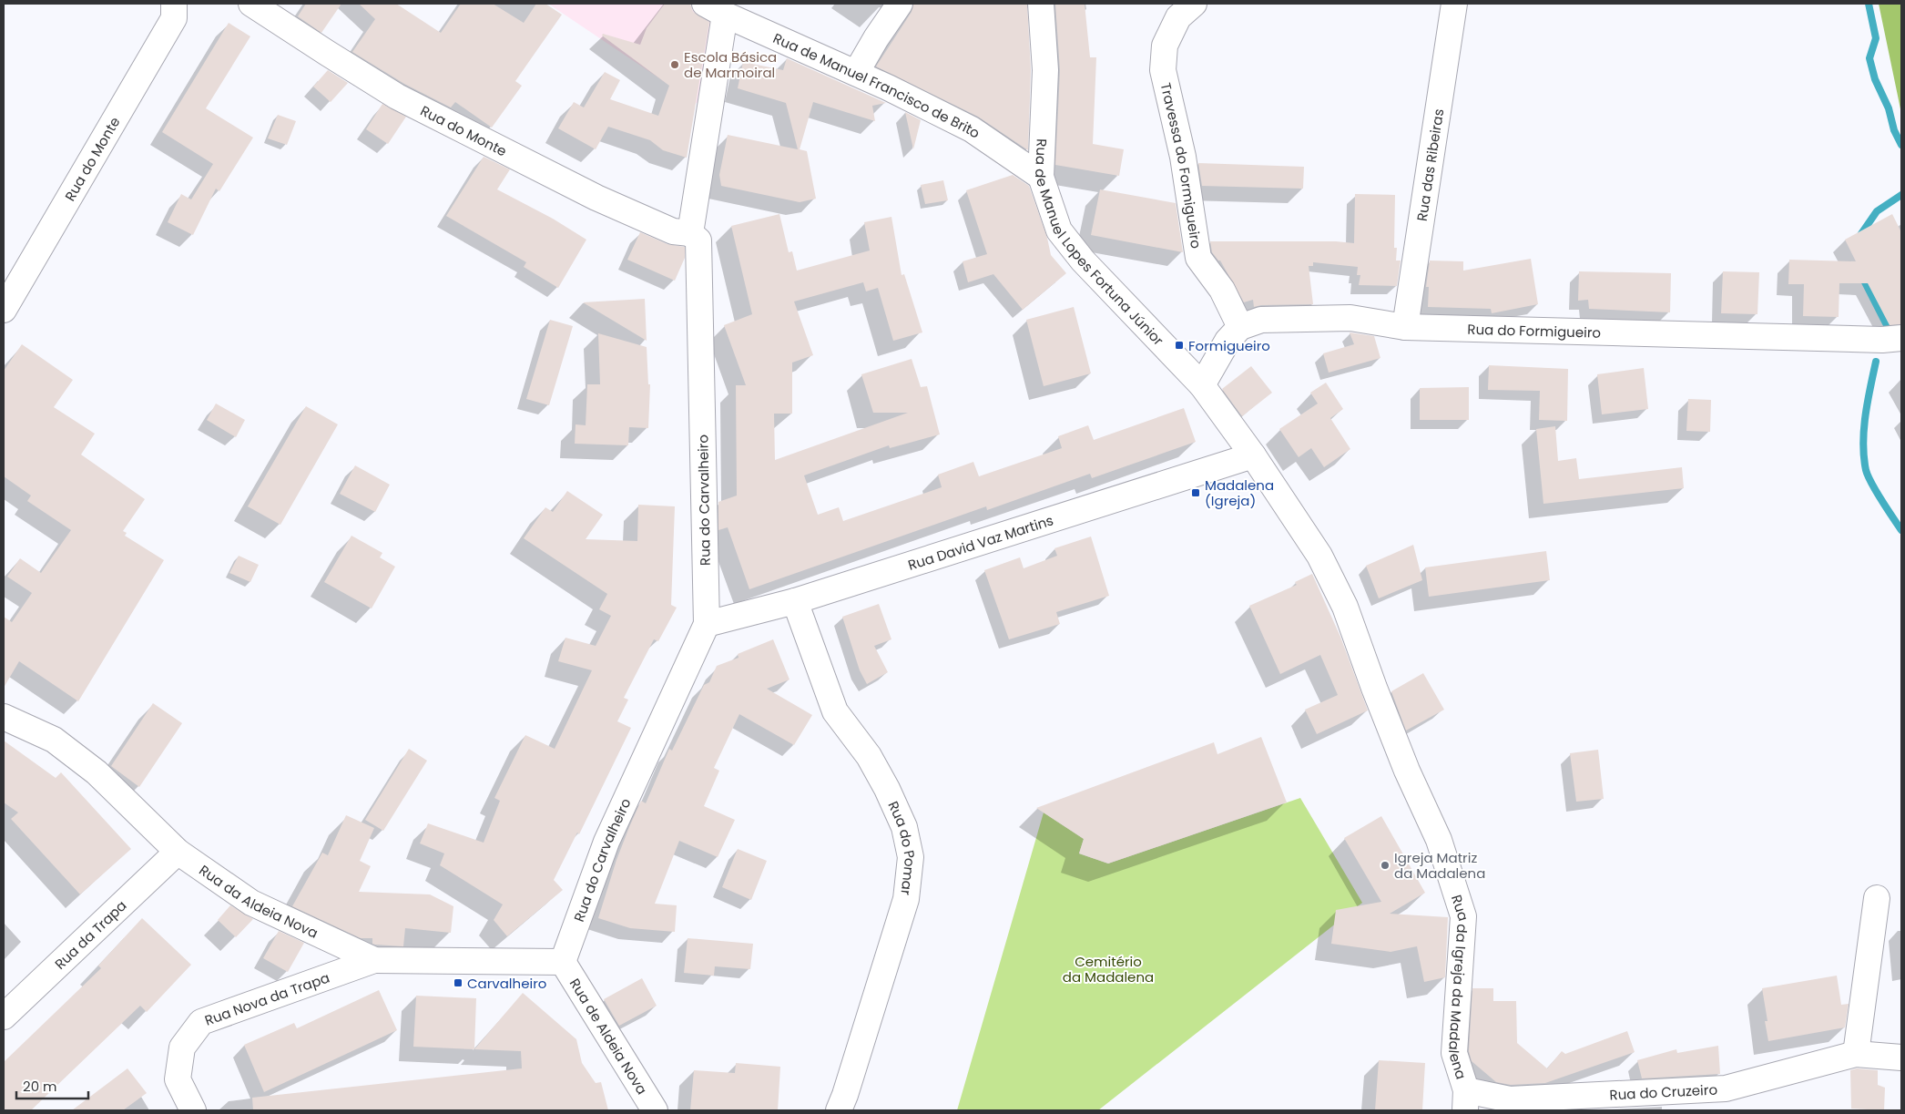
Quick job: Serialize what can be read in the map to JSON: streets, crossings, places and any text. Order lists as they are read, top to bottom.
{
  "streets": {
    "street": [
      "Rua de Manuel Francisco de Brito",
      "Rua do Monte",
      "Rua das Ribeiras",
      "Travessa do Formigueiro",
      "Rua de Manuel Lopes Fortuna Júnior",
      "Rua do Formigueiro",
      "Rua do Carvalheiro",
      "Rua David Vaz Martins",
      "Rua do Pomar",
      "Rua da Aldeia Nova",
      "Rua da Trapa",
      "Rua da Igreja da Madalena",
      "Rua Nova da Trapa",
      "Rua de Aldeia Nova",
      "Rua do Cruzeiro"
    ]
  },
  "crossings": [
    ["Rua de Manuel Francisco de Brito", "Rua de Manuel Lopes Fortuna Júnior"],
    ["Rua do Monte", "Rua do Carvalheiro"],
    ["Rua das Ribeiras", "Rua do Formigueiro"],
    ["Travessa do Formigueiro", "Rua do Formigueiro"],
    ["Rua de Manuel Lopes Fortuna Júnior", "Rua David Vaz Martins"],
    ["Rua de Manuel Lopes Fortuna Júnior", "Rua da Igreja da Madalena"],
    ["Rua do Carvalheiro", "Rua David Vaz Martins"],
    ["Rua do Carvalheiro", "Rua da Aldeia Nova"],
    ["Rua do Carvalheiro", "Rua de Aldeia Nova"],
    ["Rua David Vaz Martins", "Rua do Pomar"],
    ["Rua da Aldeia Nova", "Rua da Trapa"],
    ["Rua da Aldeia Nova", "Rua Nova da Trapa"],
    ["Rua da Aldeia Nova", "Rua de Aldeia Nova"],
    ["Rua da Igreja da Madalena", "Rua do Cruzeiro"]
  ],
  "parks": ["Cemitério da Madalena"],
  "places": {
    "other": ["Escola Básica de Marmoiral", "Igreja Matriz da Madalena"],
    "transit": ["Formigueiro", "Madalena (Igreja)", "Carvalheiro"]
  },
  "scale_bar": "20 m"
}
